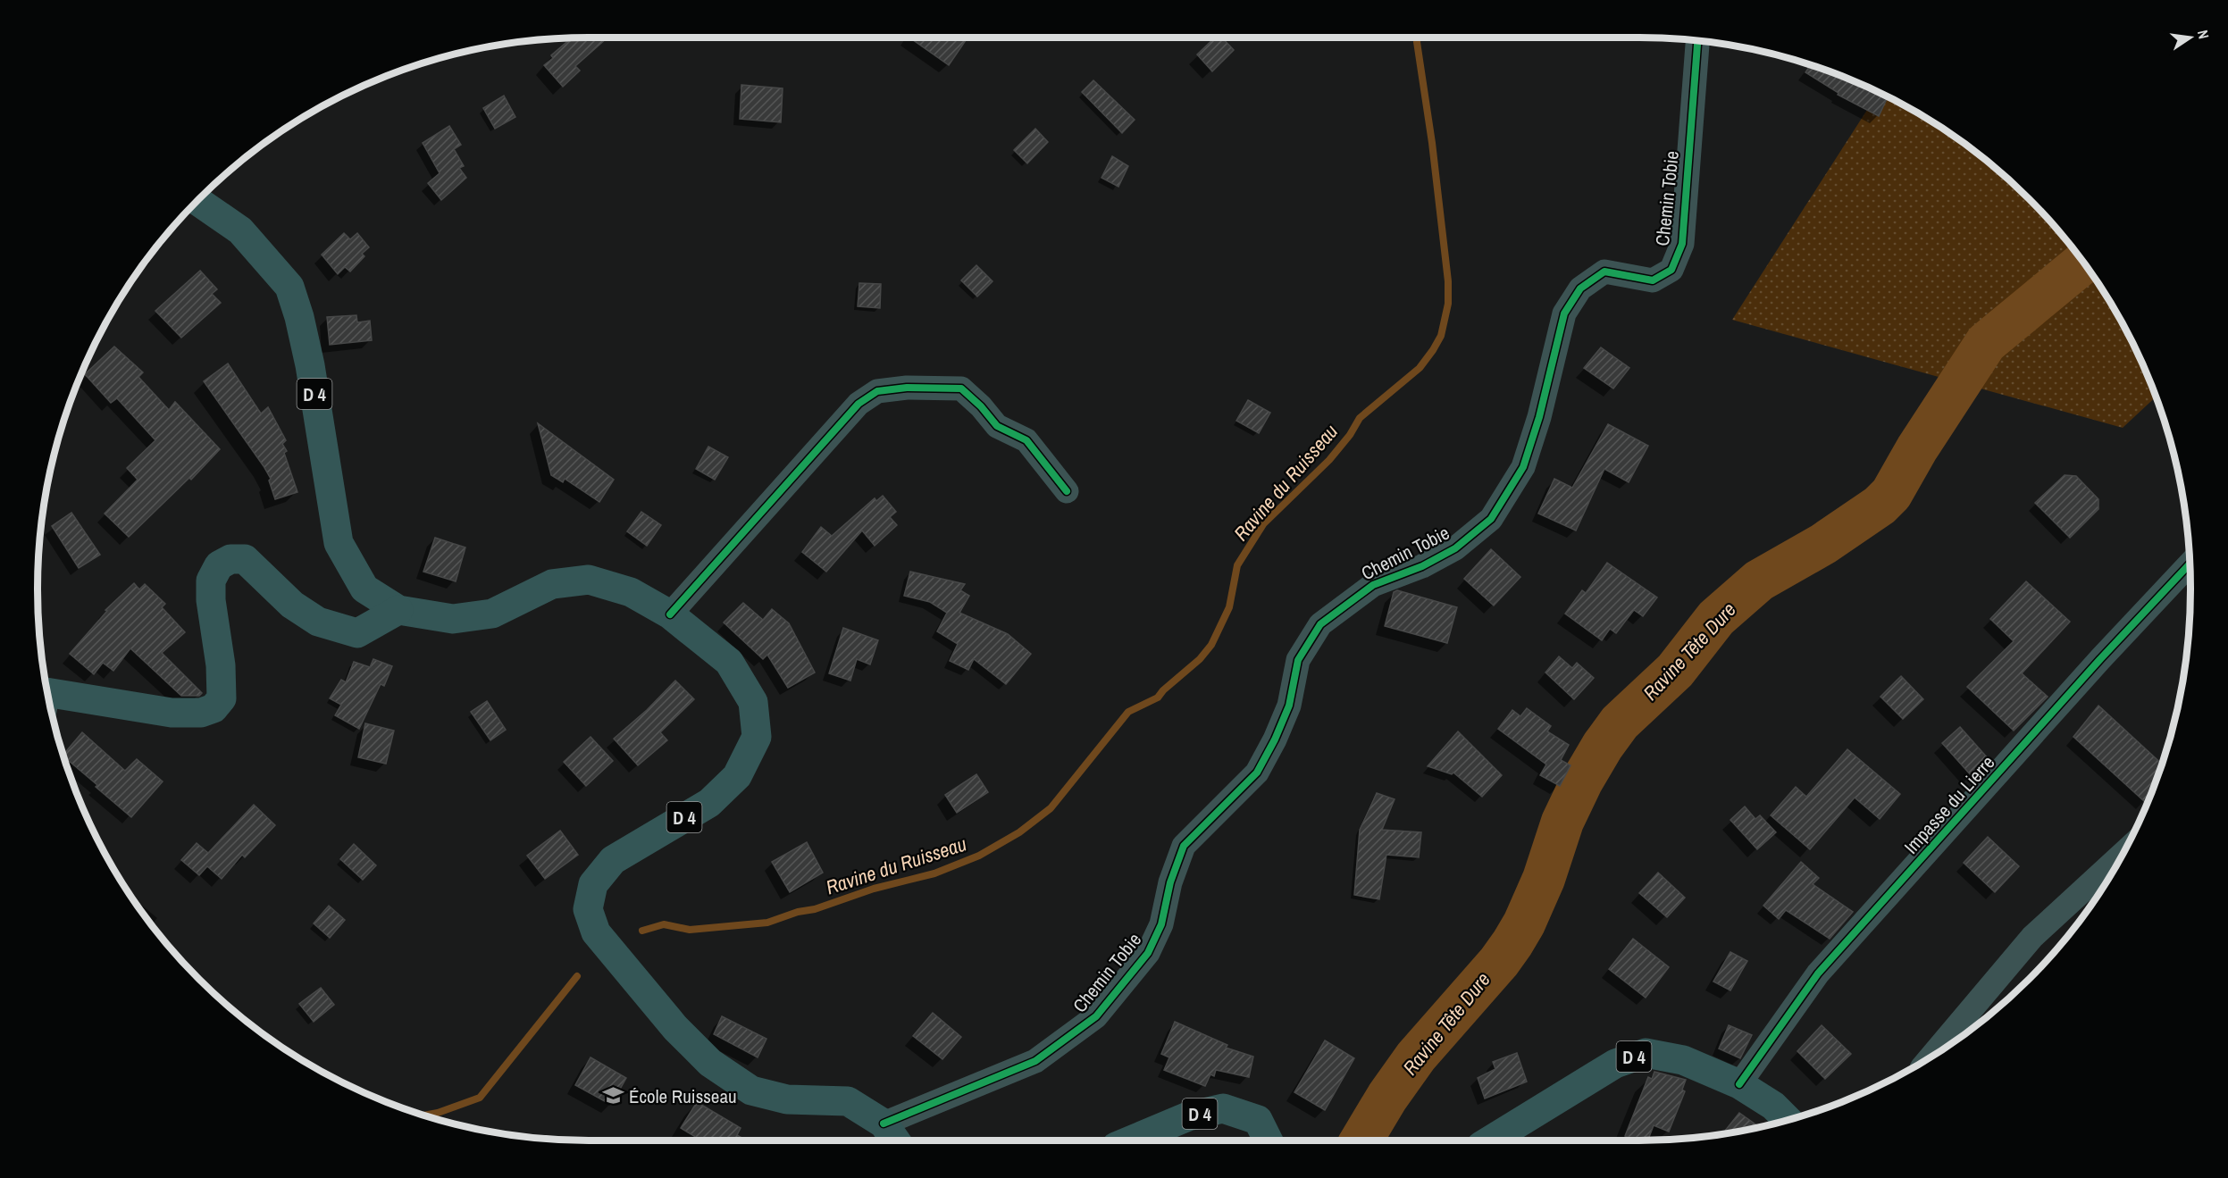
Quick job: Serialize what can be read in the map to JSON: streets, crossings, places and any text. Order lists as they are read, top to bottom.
{
  "streets": {
    "main road": ["D 4"],
    "street": ["Chemin Tobie", "Impasse du Lierre"]
  },
  "crossings": [
    ["Chemin Tobie", "D 4"],
    ["D 4", "Impasse du Lierre"]
  ],
  "water": ["Ravine du Ruisseau", "Ravine Tête Dure"],
  "places": {
    "school or university": ["École Ruisseau"]
  },
  "north": "right"
}
